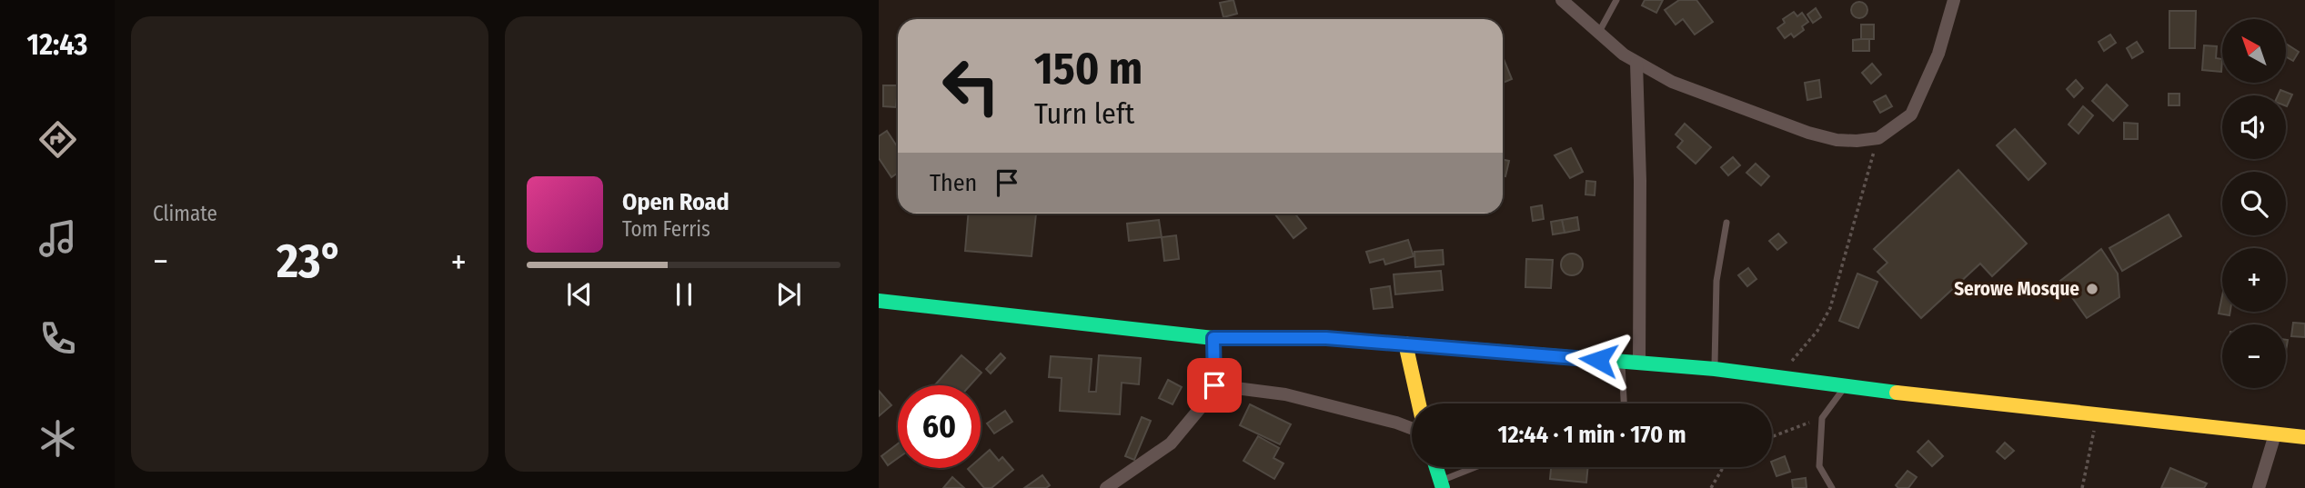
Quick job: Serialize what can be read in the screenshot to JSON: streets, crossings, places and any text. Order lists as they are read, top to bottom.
{
  "places": ["Serowe Mosque"],
  "north": "top left",
  "page": {
    "tabs": "12:43",
    "tile": "Climate",
    "map_buttons": ["+", "−"],
    "turn": ["150 m", "Turn left"],
    "then": "Then",
    "song": ["Open Road", "Tom Ferris"],
    "heat": ["−", "23°", "+"],
    "limit": "60",
    "trip": "12:44 · 1 min · 170 m"
  }
}
